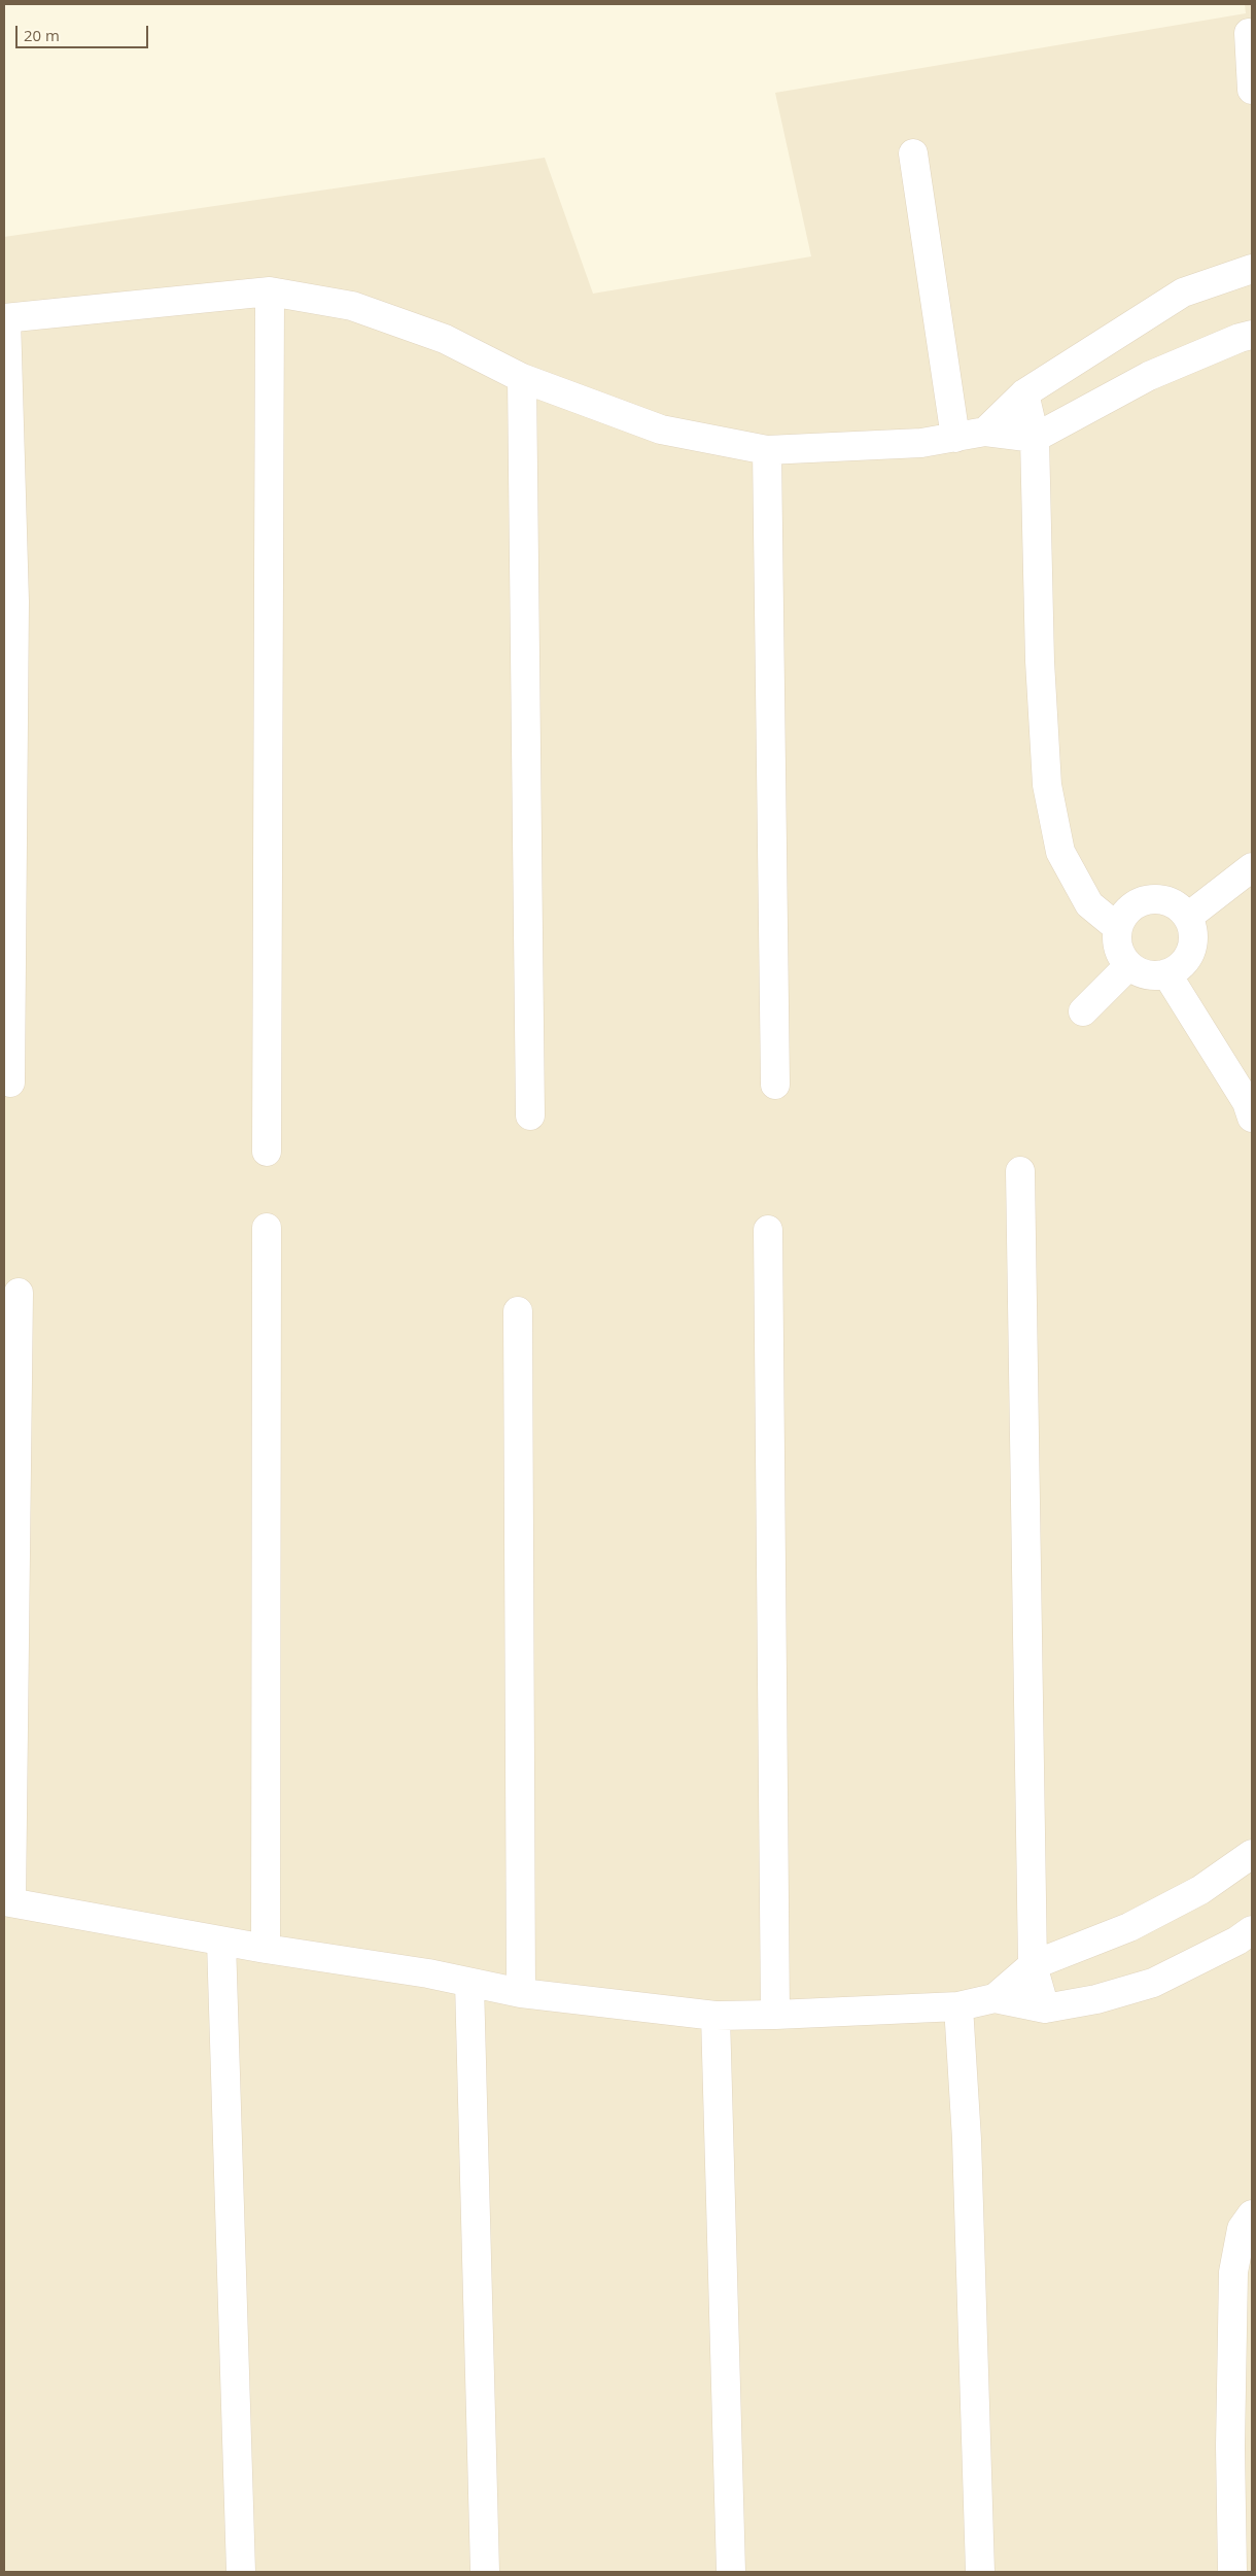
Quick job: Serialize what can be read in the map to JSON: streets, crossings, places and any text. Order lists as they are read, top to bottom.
{
  "scale_bar": "20 m"
}
